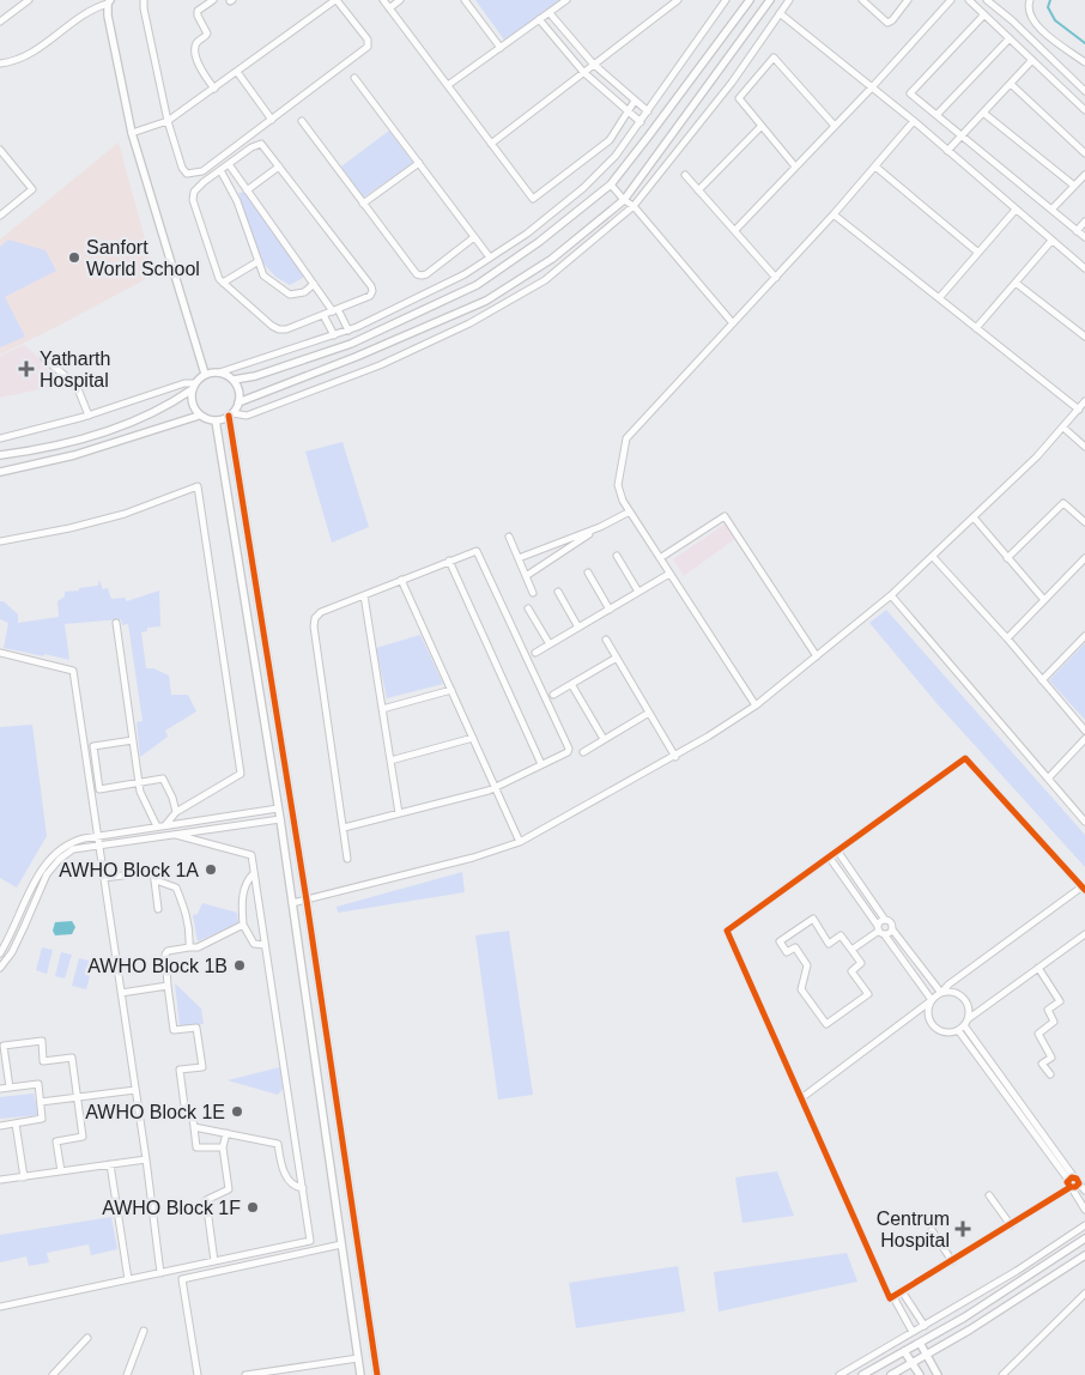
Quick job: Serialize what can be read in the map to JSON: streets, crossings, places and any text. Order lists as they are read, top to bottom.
{
  "places": {
    "other": [
      "Sanfort World School",
      "AWHO Block 1A",
      "AWHO Block 1B",
      "AWHO Block 1E",
      "AWHO Block 1F"
    ],
    "health": ["Yatharth Hospital", "Centrum Hospital"]
  }
}
